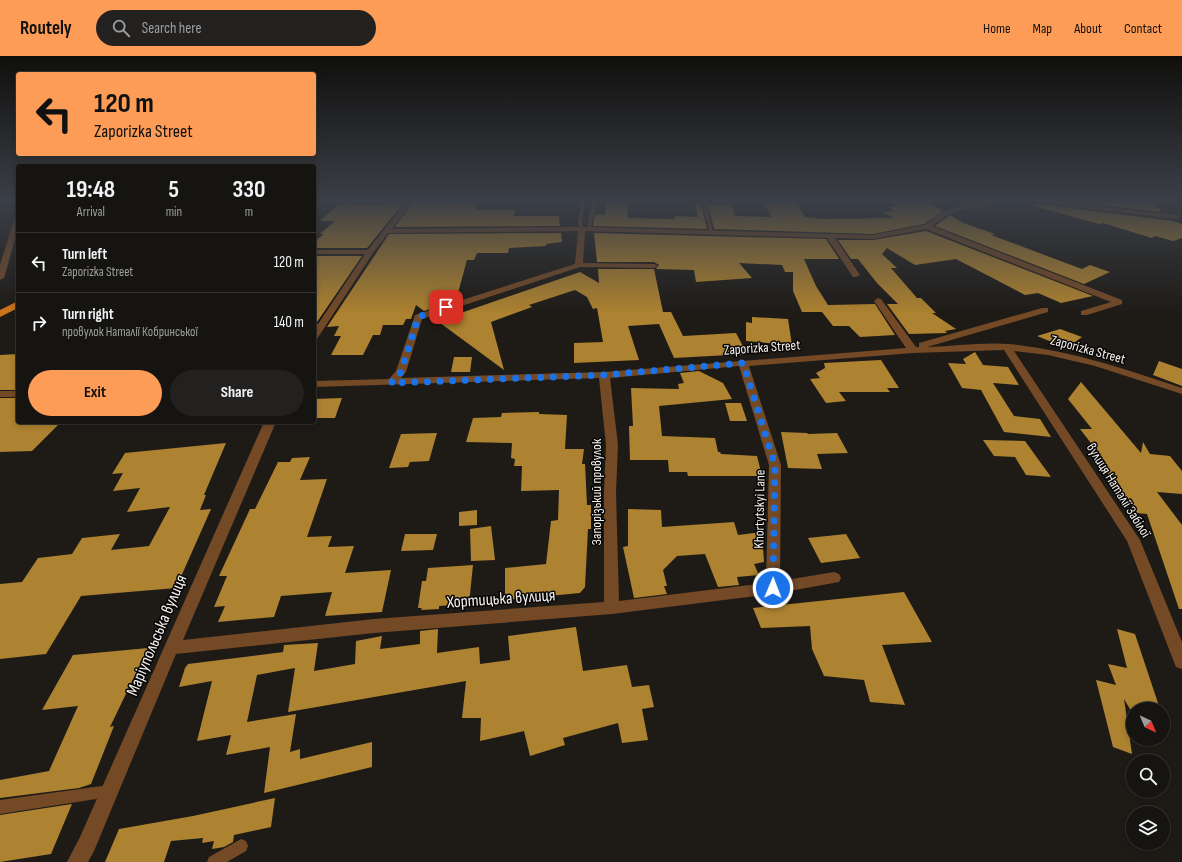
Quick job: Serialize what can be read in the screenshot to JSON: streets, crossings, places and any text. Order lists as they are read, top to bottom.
{
  "streets": {
    "street": [
      "Zaporizka Street",
      "вулиця Наталії Забілої",
      "Запорізький провулок",
      "Khortytskyi Lane",
      "Хортицька вулиця",
      "Маріупольська вулиця"
    ]
  },
  "crossings": [
    ["Zaporizka Street", "вулиця Наталії Забілої"],
    ["Zaporizka Street", "Запорізький провулок"],
    ["Zaporizka Street", "Khortytskyi Lane"],
    ["Запорізький провулок", "Хортицька вулиця"],
    ["Khortytskyi Lane", "Хортицька вулиця"],
    ["Хортицька вулиця", "Маріупольська вулиця"]
  ],
  "north": "bottom right",
  "page": {
    "header": "Routely",
    "search": "Search here",
    "nav": [
      "Home",
      "Map",
      "About",
      "Contact"
    ],
    "turn": ["120 m", "Zaporizka Street"],
    "eta": [
      "19:48",
      "Arrival",
      "5",
      "min",
      "330",
      "m"
    ],
    "list": [
      {
        "name": "Turn left",
        "note": "Zaporizka Street",
        "value": "120 m"
      },
      {
        "name": "Turn right",
        "note": "провулок Наталії Кобринської",
        "value": "140 m"
      }
    ],
    "buttons": ["Exit", "Share"]
  }
}
